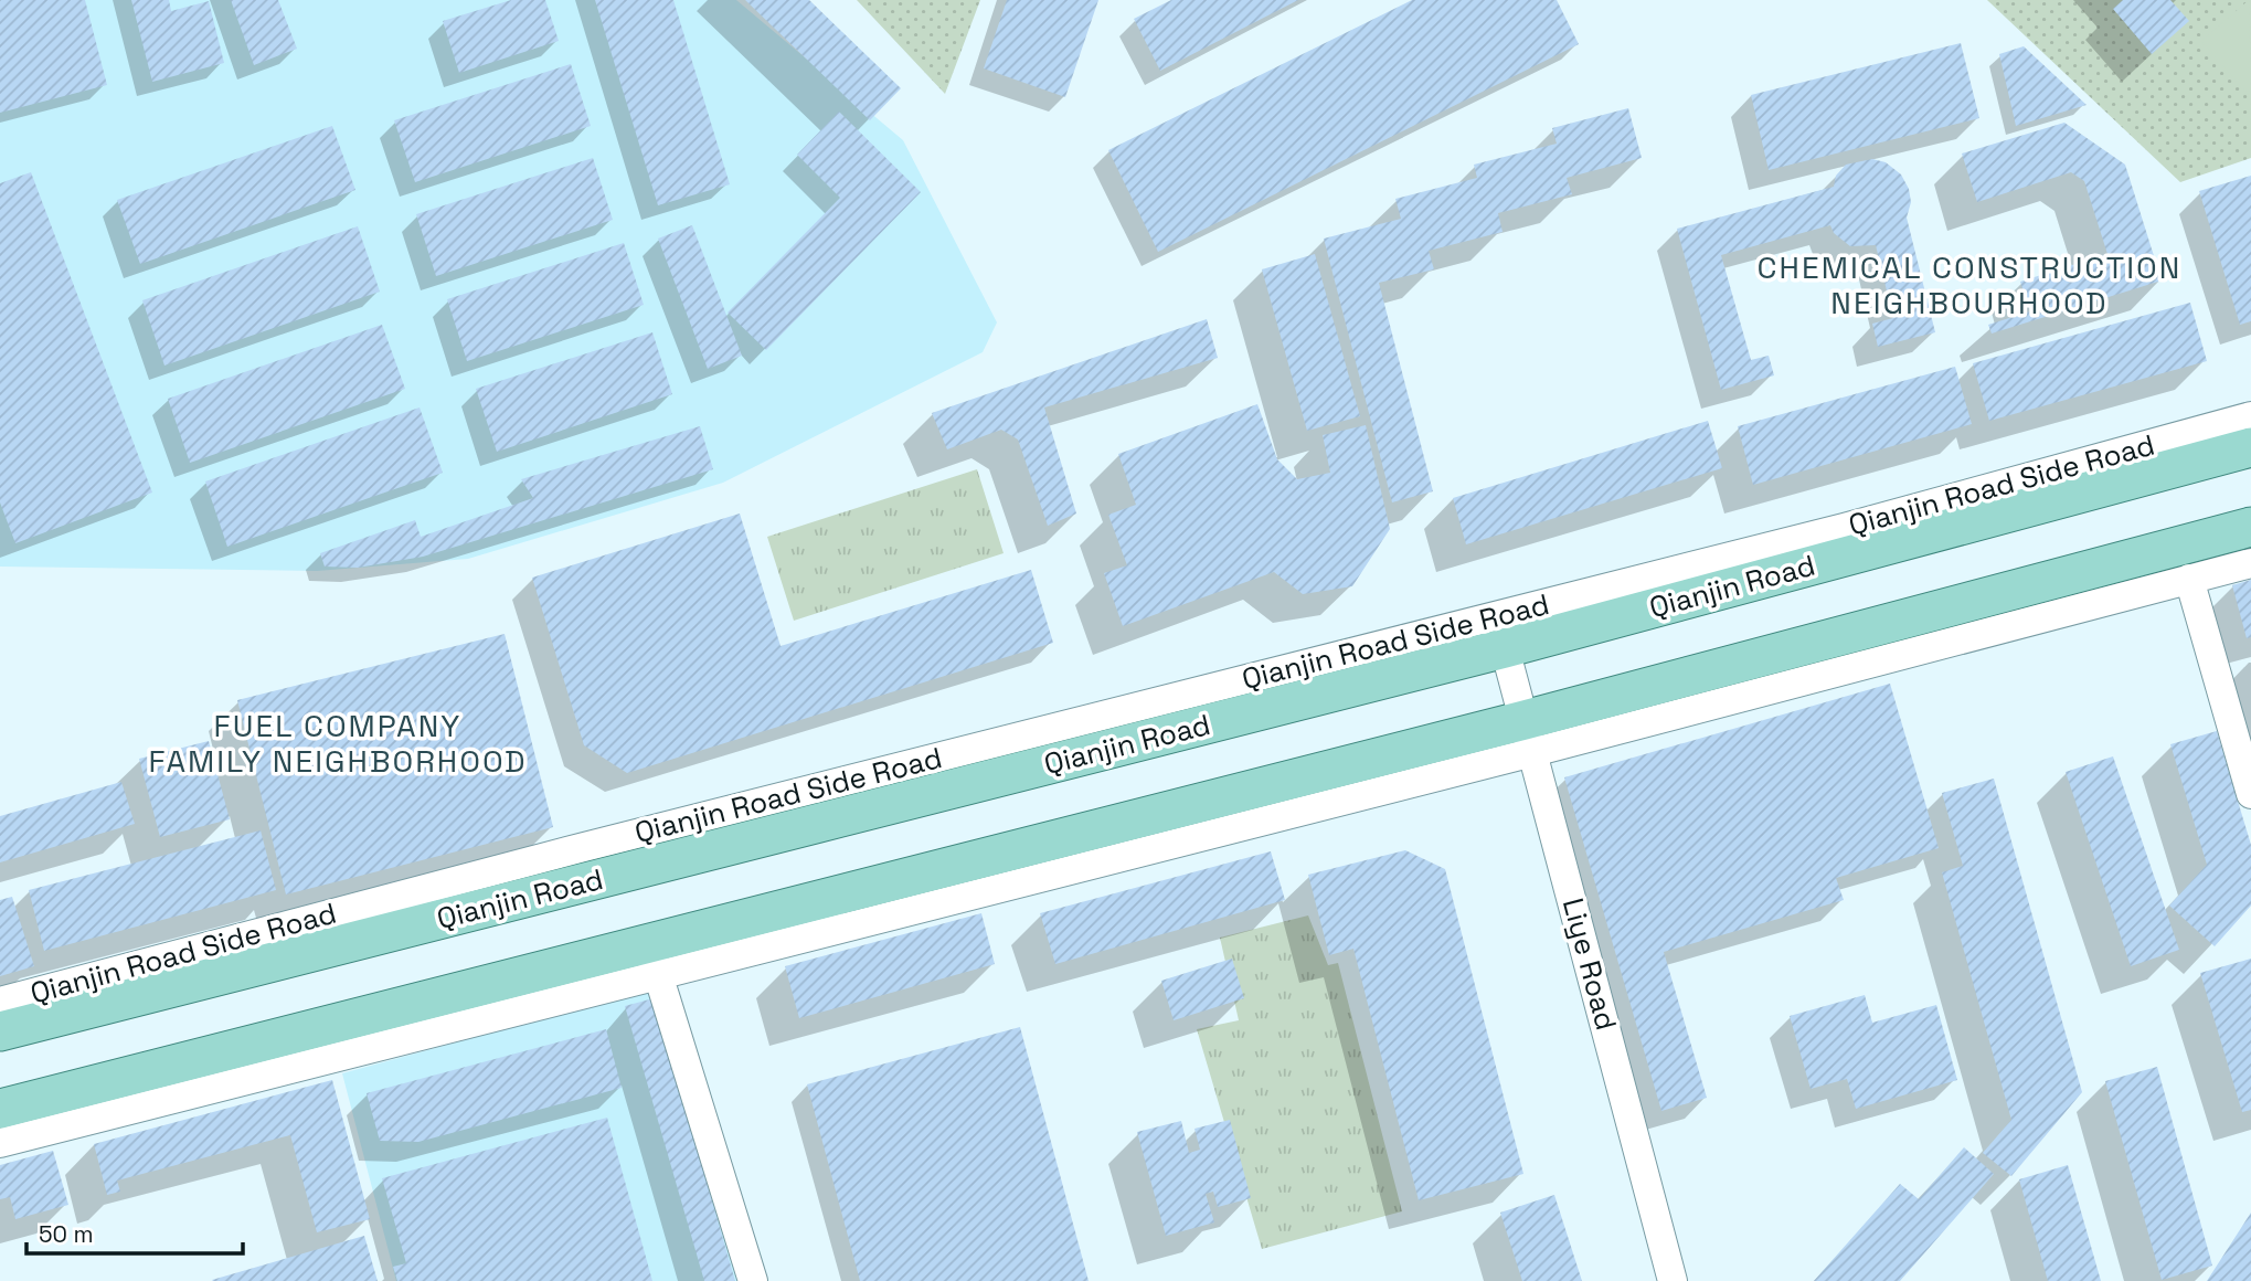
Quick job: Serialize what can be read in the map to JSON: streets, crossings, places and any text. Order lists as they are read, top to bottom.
{
  "streets": {
    "main road": ["Qianjin Road"],
    "street": ["Qianjin Road Side Road", "Liye Road"]
  },
  "crossings": [
    ["Qianjin Road", "Liye Road"]
  ],
  "districts": ["CHEMICAL CONSTRUCTION NEIGHBOURHOOD", "FUEL COMPANY FAMILY NEIGHBORHOOD"],
  "scale_bar": "50 m"
}
